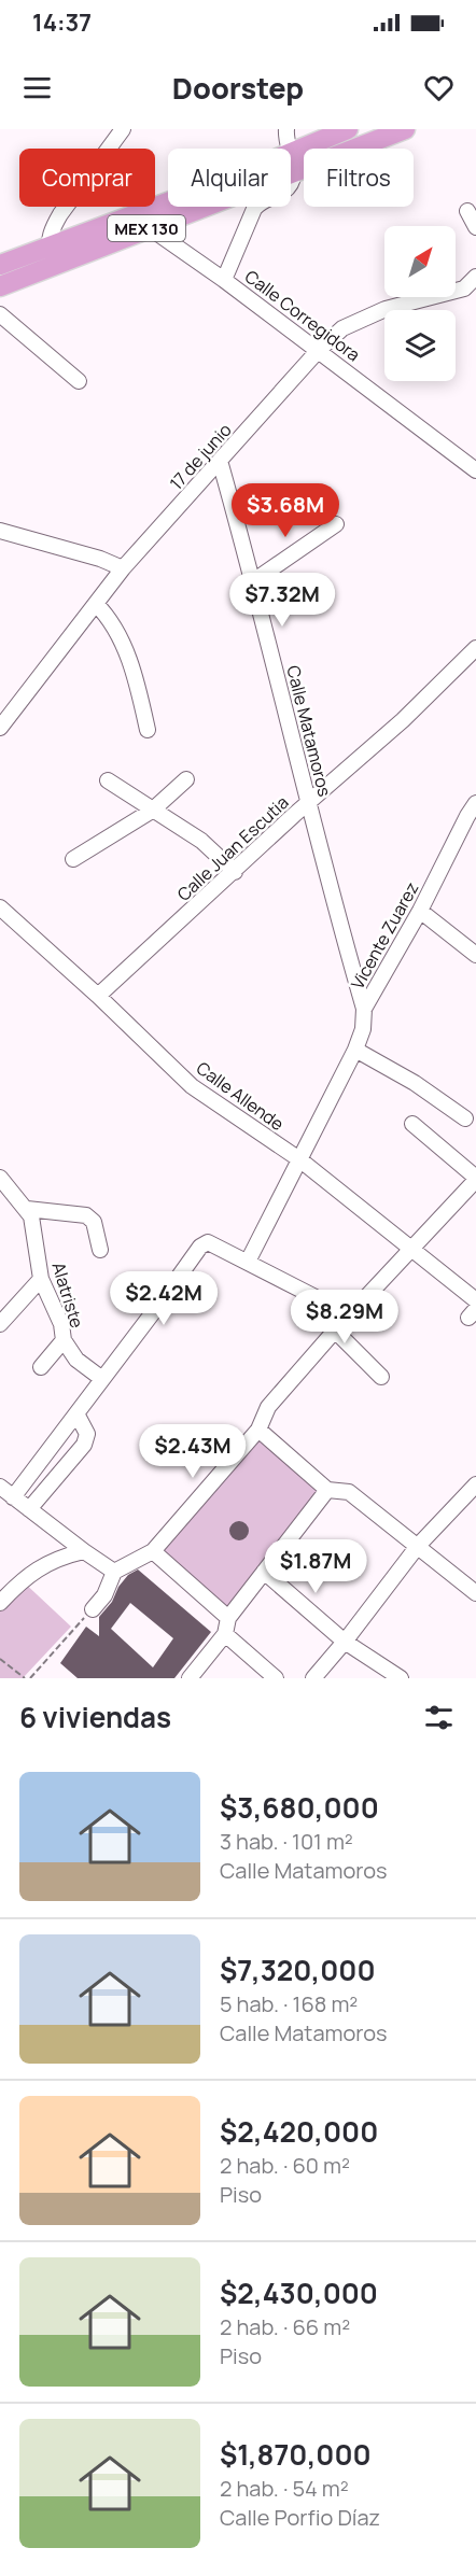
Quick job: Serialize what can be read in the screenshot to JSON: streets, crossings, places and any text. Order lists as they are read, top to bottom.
{
  "streets": {
    "main road": ["MEX 130"],
    "street": [
      "Calle Corregidora",
      "17 de junio",
      "Calle Matamoros",
      "Calle Juan Escutia",
      "Vicente Zuarez",
      "Calle Allende",
      "Alatriste"
    ]
  },
  "crossings": [
    ["MEX 130", "Calle Corregidora"],
    ["Calle Corregidora", "17 de junio"],
    ["17 de junio", "Calle Matamoros"],
    ["Calle Matamoros", "Calle Juan Escutia"],
    ["Calle Matamoros", "Vicente Zuarez"],
    ["Calle Juan Escutia", "Calle Allende"],
    ["Vicente Zuarez", "Calle Allende"]
  ],
  "north": "top right",
  "page": {
    "status": "14:37",
    "header": "Doorstep",
    "chip": ["Comprar", "Alquilar", "Filtros"],
    "price": [
      "$3.68M",
      "$7.32M",
      "$2.42M",
      "$8.29M",
      "$2.43M",
      "$1.87M"
    ],
    "heading": "6 viviendas",
    "list": [
      {
        "name": "$3,680,000",
        "note": "3 hab. · 101 m² · Calle Matamoros"
      },
      {
        "name": "$7,320,000",
        "note": "5 hab. · 168 m² · Calle Matamoros"
      },
      {
        "name": "$2,420,000",
        "note": "2 hab. · 60 m² · Piso"
      },
      {
        "name": "$2,430,000",
        "note": "2 hab. · 66 m² · Piso"
      },
      {
        "name": "$1,870,000",
        "note": "2 hab. · 54 m² · Calle Porfio Díaz"
      }
    ]
  }
}
